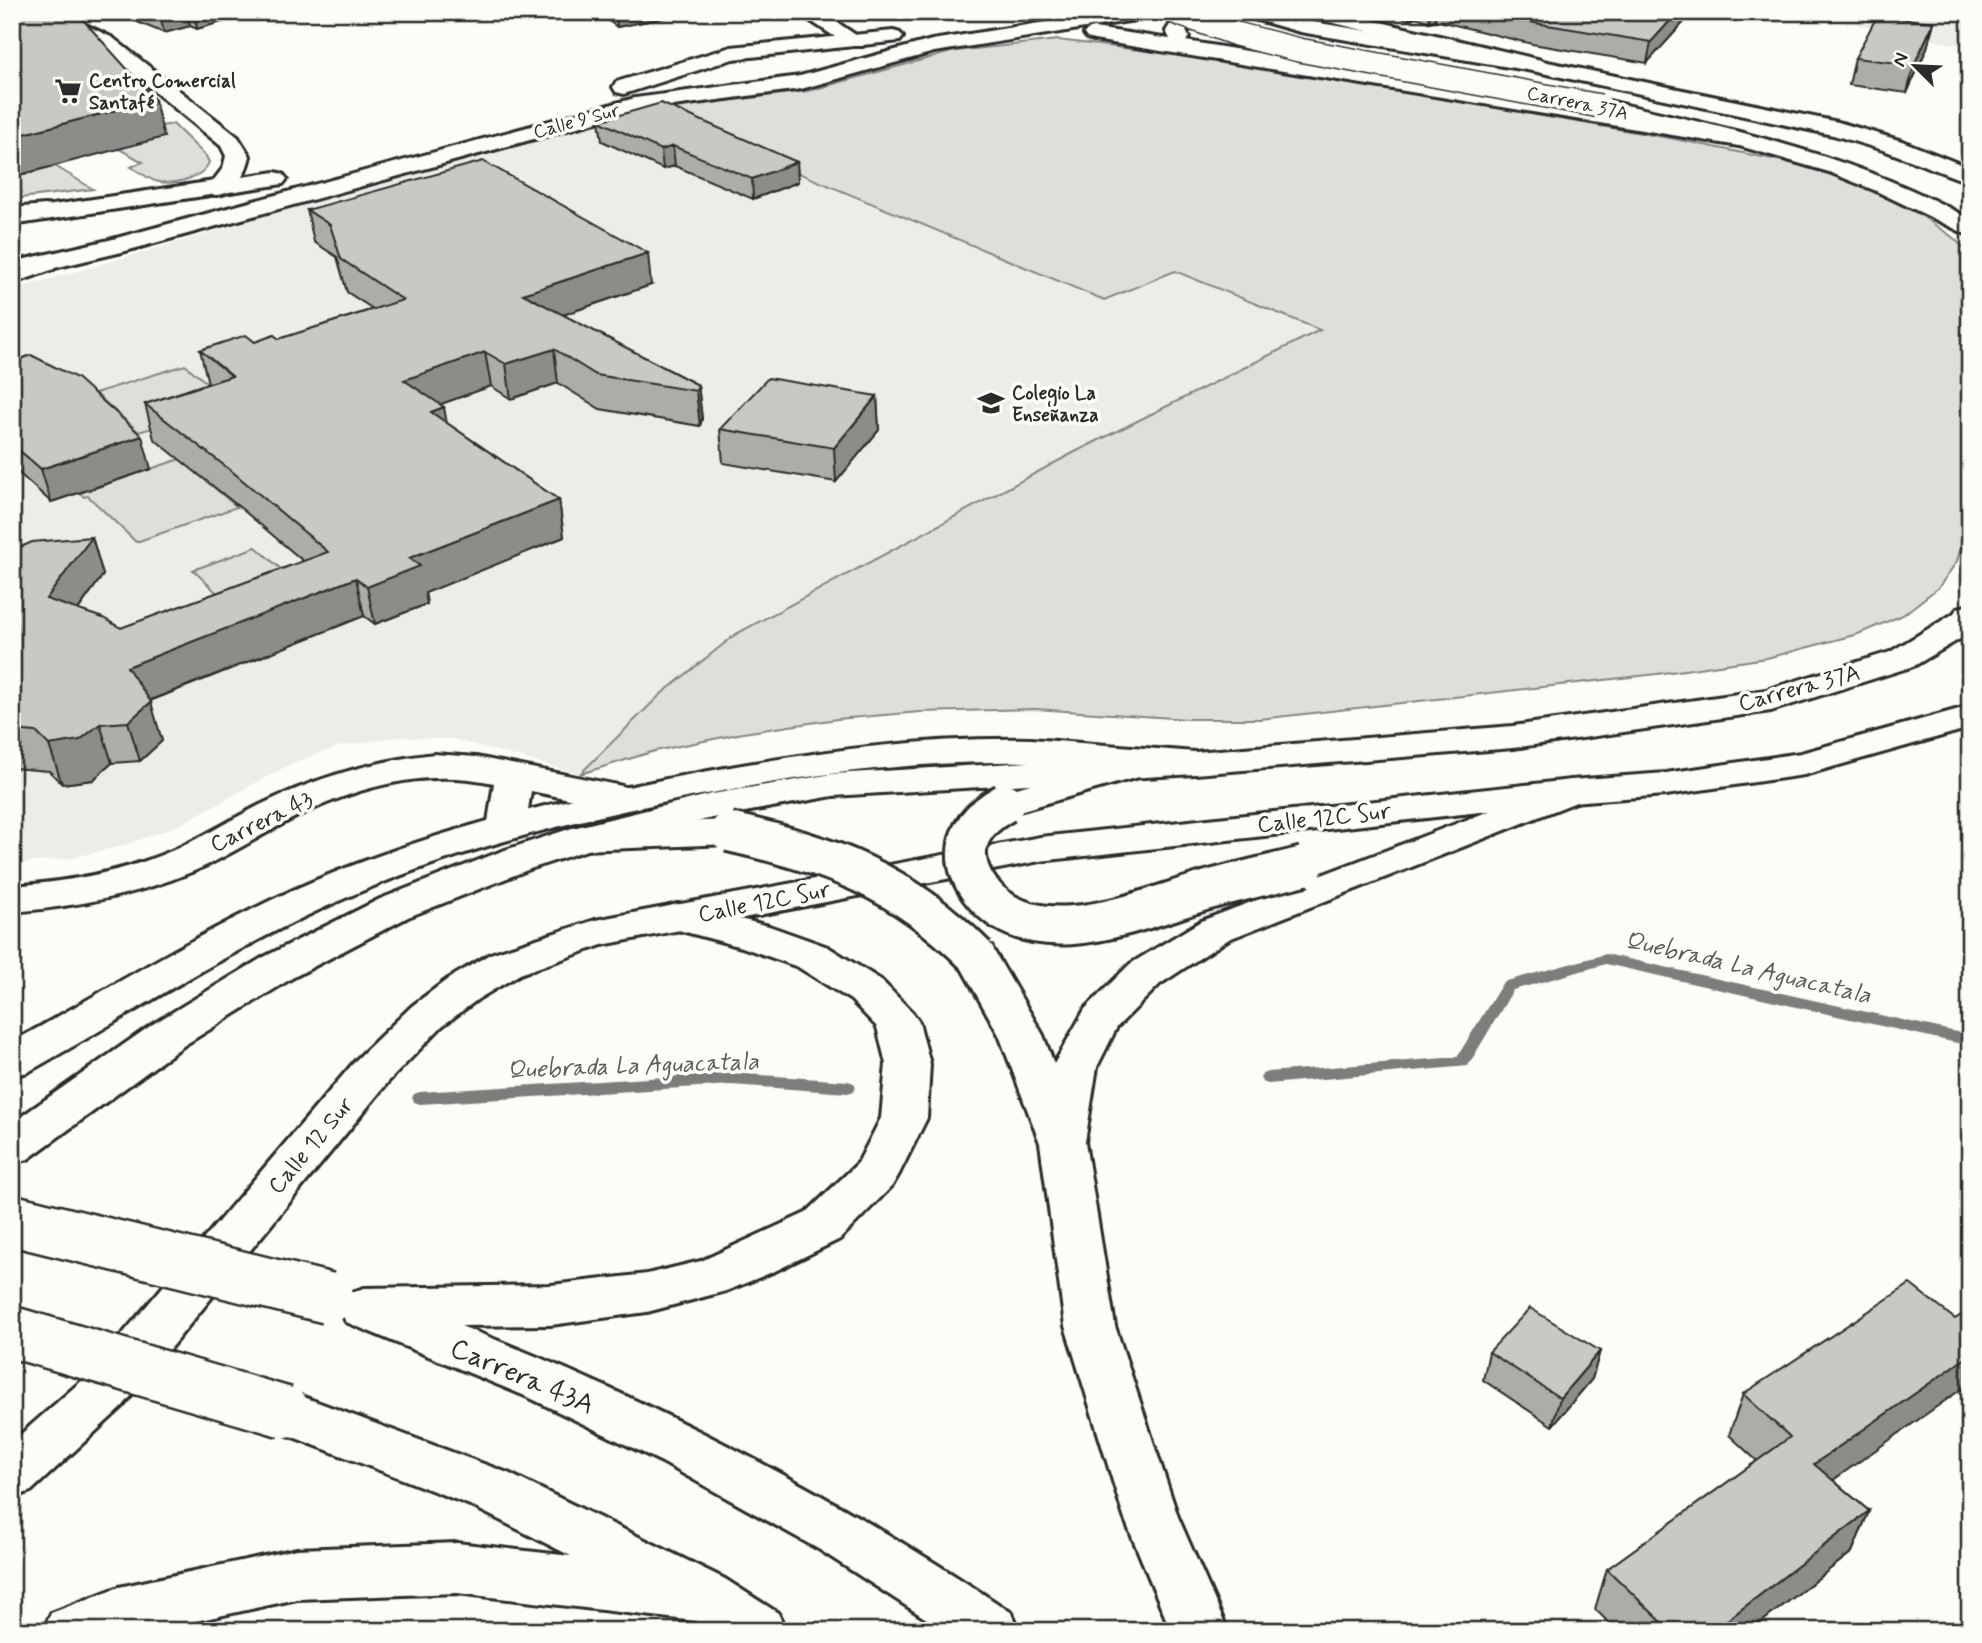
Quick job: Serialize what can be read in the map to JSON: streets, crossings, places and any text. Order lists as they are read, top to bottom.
{
  "streets": {
    "main road": [
      "Carrera 37A",
      "Calle 9 Sur",
      "Calle 12C Sur",
      "Carrera 43",
      "Calle 12 Sur",
      "Carrera 43A"
    ]
  },
  "crossings": [
    ["Calle 12C Sur", "Calle 12 Sur"]
  ],
  "water": ["Quebrada La Aguacatala"],
  "places": {
    "supermarket": ["Centro Comercial Santafé"],
    "school or university": ["Colegio La Enseñanza"]
  },
  "north": "top left"
}
